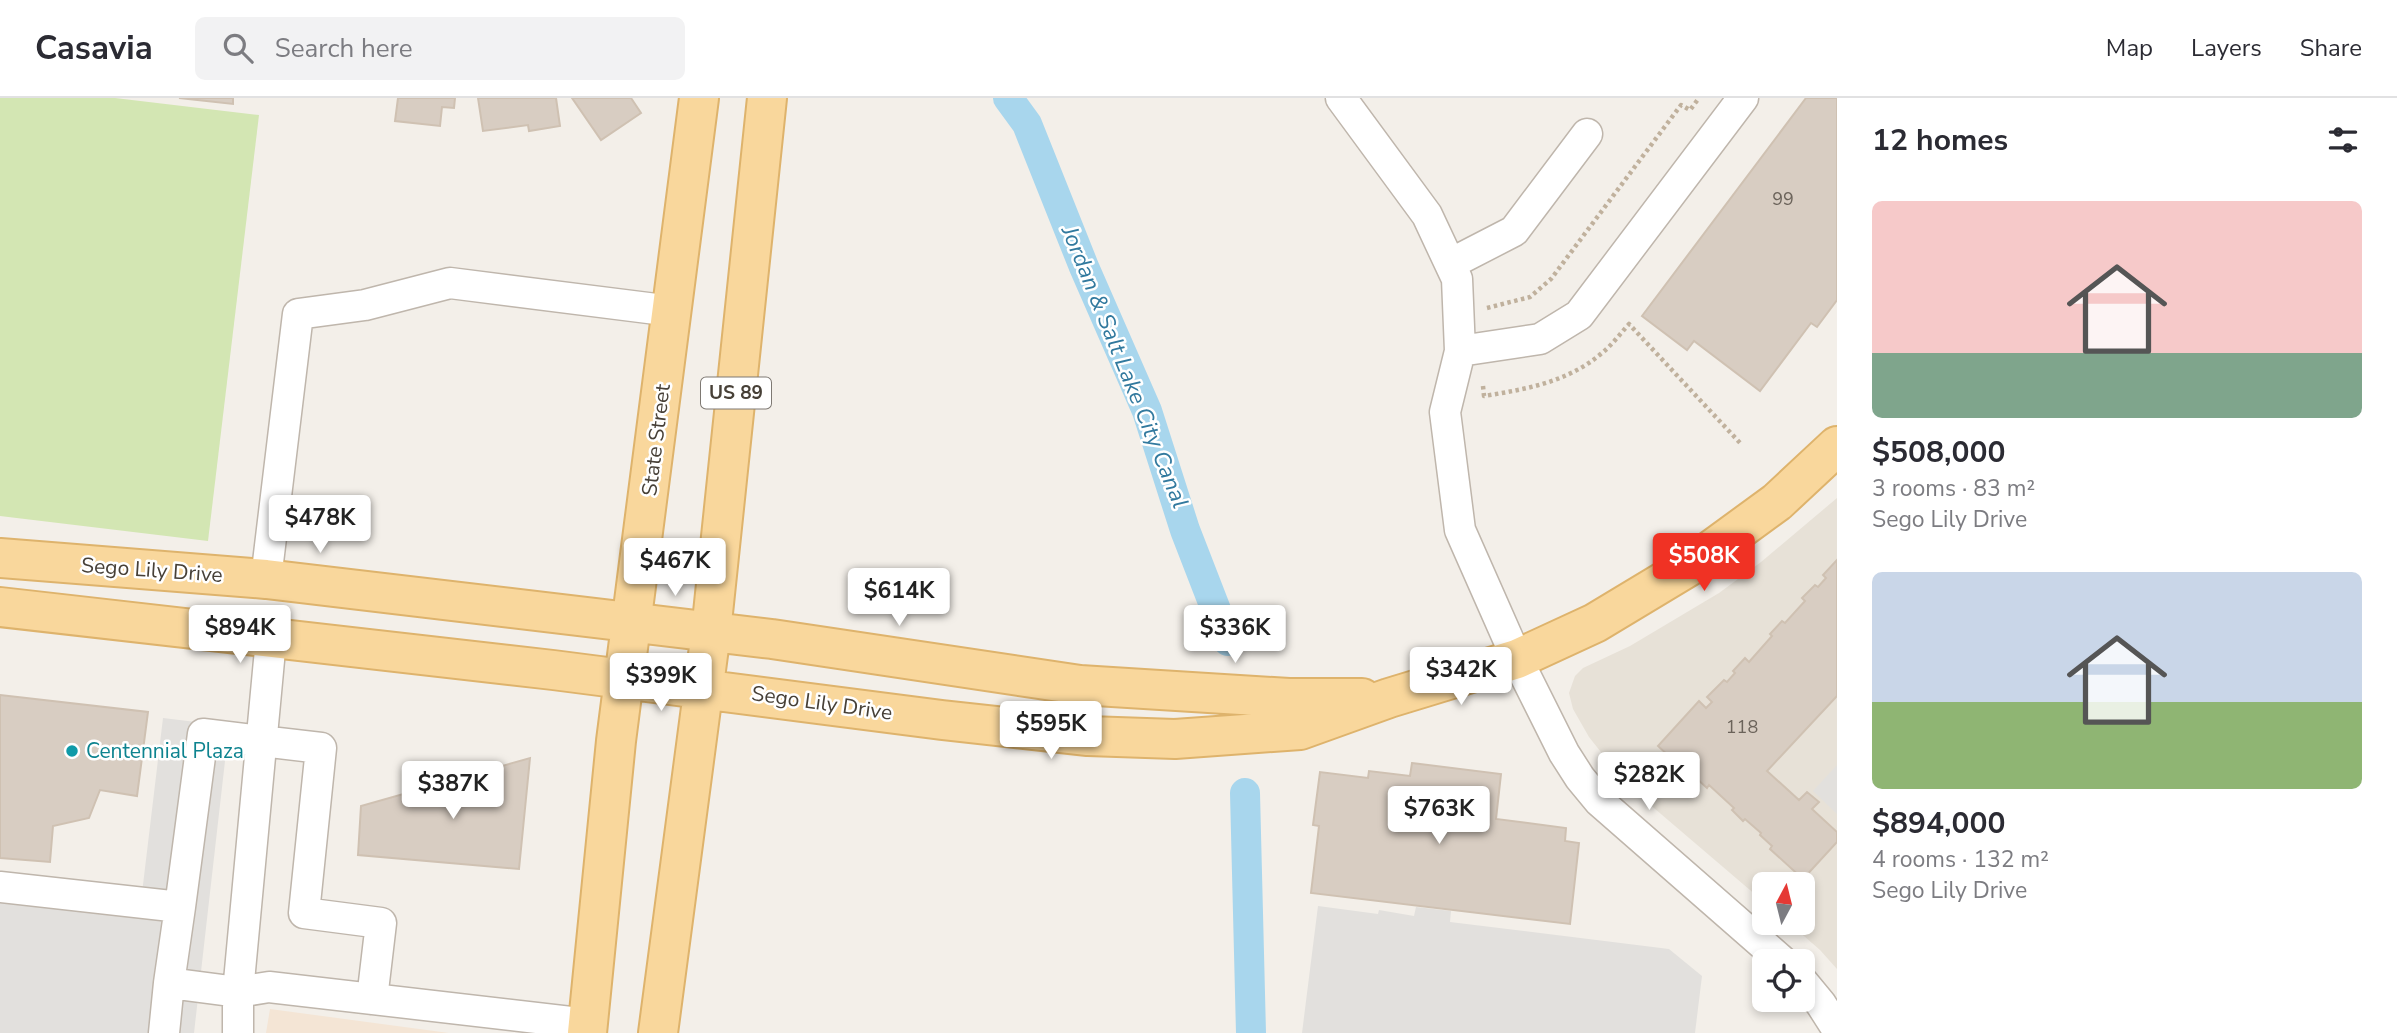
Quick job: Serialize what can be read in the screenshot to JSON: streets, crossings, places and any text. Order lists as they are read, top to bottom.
{
  "streets": {
    "main road": ["US 89", "State Street", "Sego Lily Drive"]
  },
  "crossings": [
    ["US 89", "Sego Lily Drive"],
    ["State Street", "Sego Lily Drive"]
  ],
  "water": ["Jordan & Salt Lake City Canal"],
  "places": ["Centennial Plaza"],
  "house_numbers": ["99", "118"],
  "north": "top",
  "page": {
    "header": "Casavia",
    "search": "Search here",
    "nav": ["Map", "Layers", "Share"],
    "heading": "12 homes",
    "list": [
      {
        "name": "$508,000",
        "note": "3 rooms · 83 m² · Sego Lily Drive"
      },
      {
        "name": "$894,000",
        "note": "4 rooms · 132 m² · Sego Lily Drive"
      }
    ],
    "price": [
      "$478K",
      "$508K",
      "$467K",
      "$614K",
      "$894K",
      "$336K",
      "$342K",
      "$399K",
      "$595K",
      "$282K",
      "$387K",
      "$763K"
    ]
  }
}
